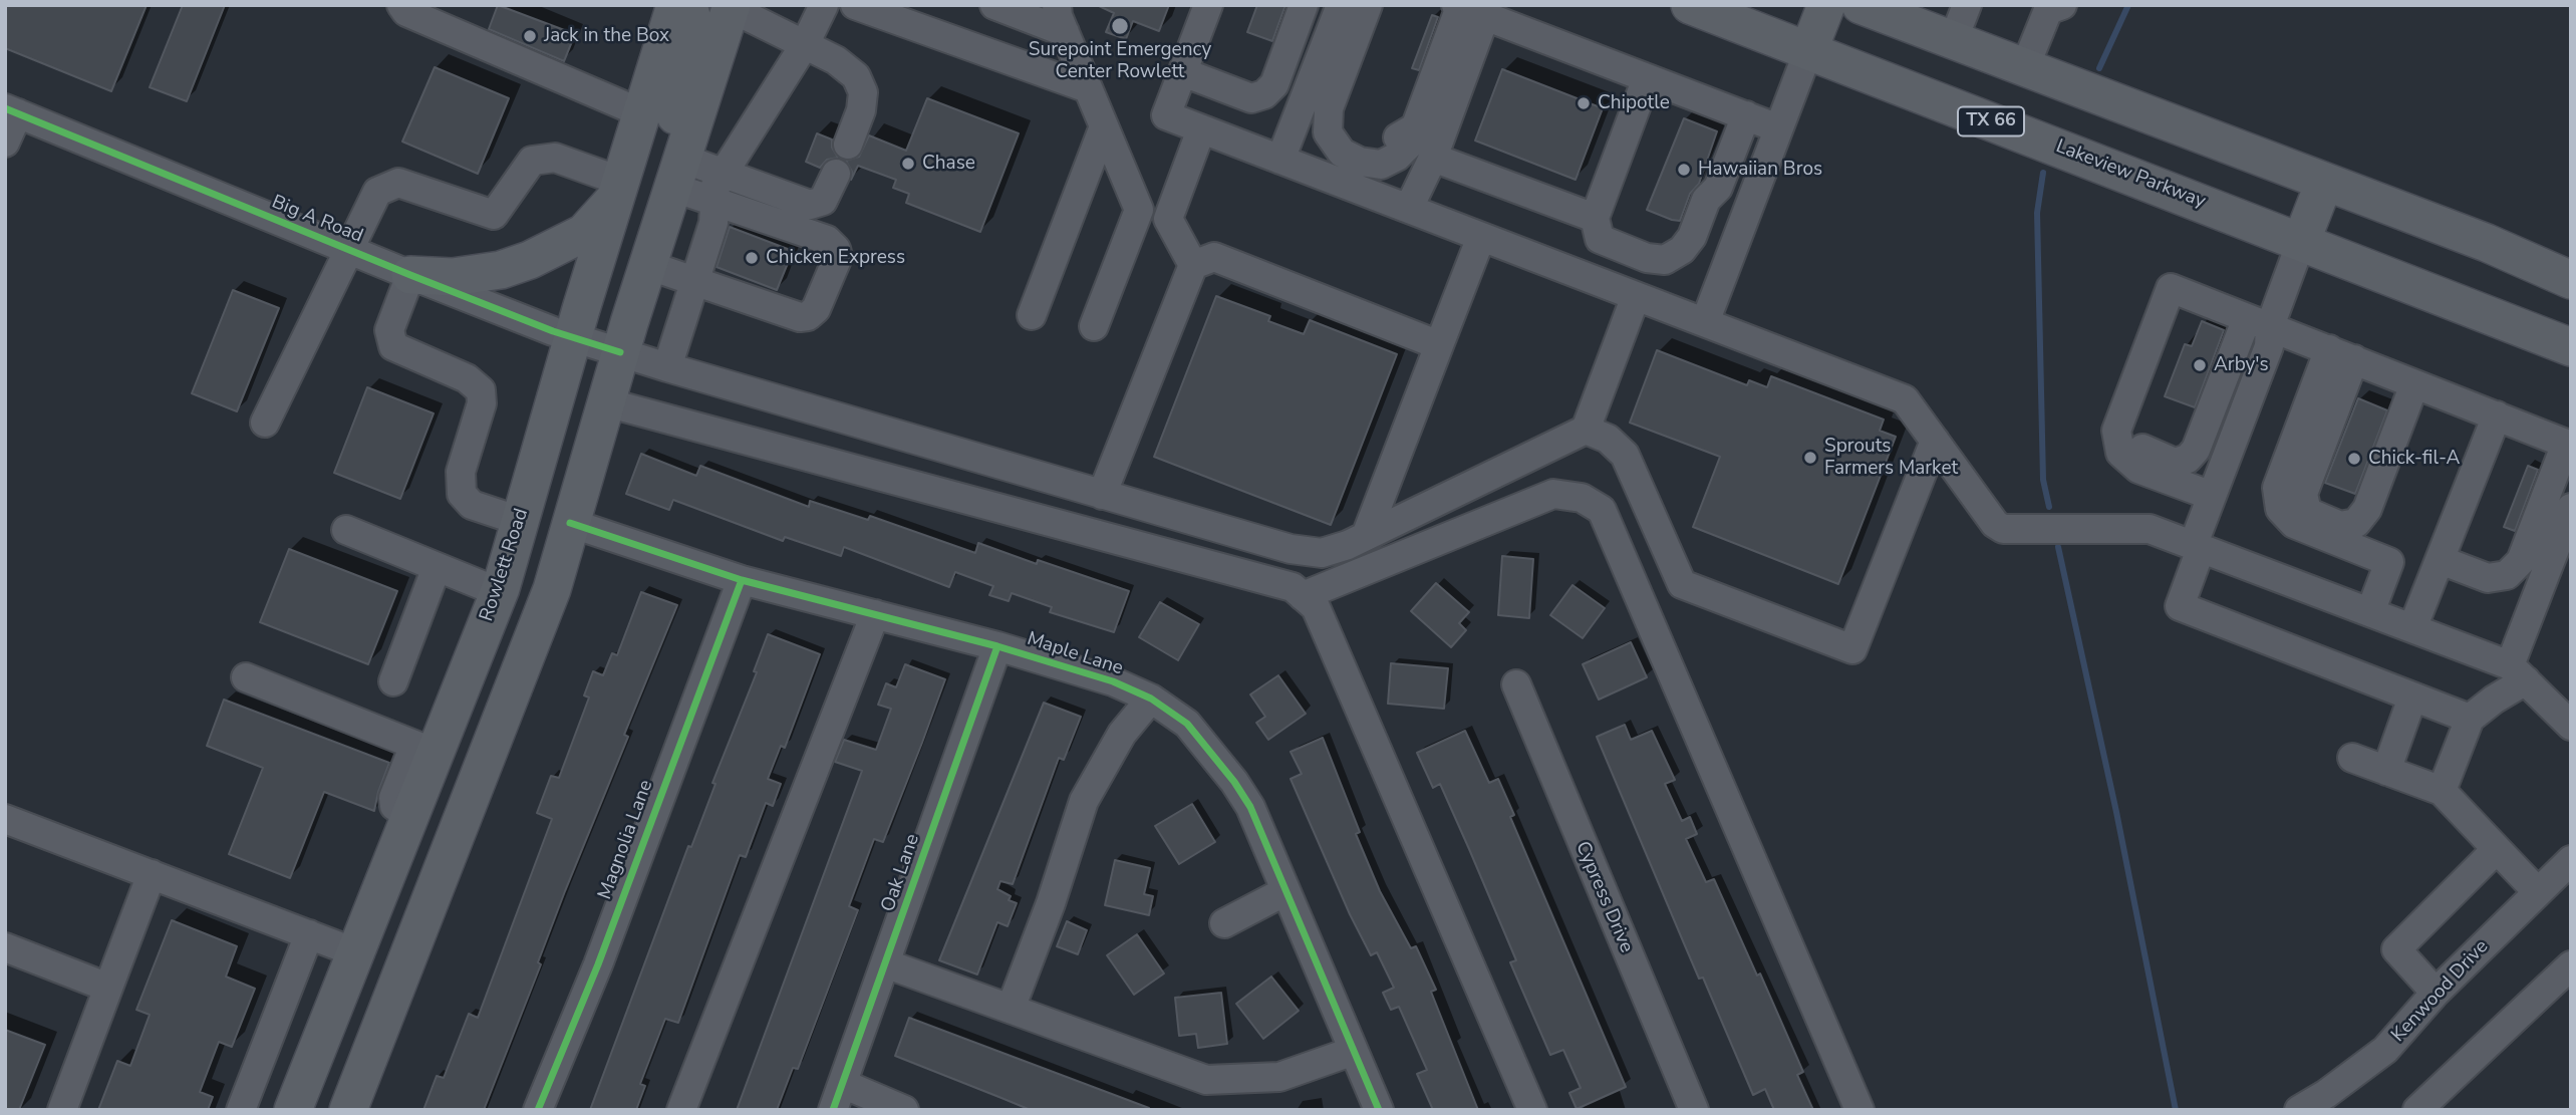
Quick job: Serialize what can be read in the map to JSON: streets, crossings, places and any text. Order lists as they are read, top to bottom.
{
  "streets": {
    "main road": ["TX 66", "Lakeview Parkway", "Rowlett Road"],
    "street": [
      "Big A Road",
      "Maple Lane",
      "Magnolia Lane",
      "Oak Lane",
      "Cypress Drive",
      "Kenwood Drive"
    ]
  },
  "crossings": [
    ["Big A Road", "Rowlett Road"],
    ["Maple Lane", "Magnolia Lane"],
    ["Maple Lane", "Oak Lane"]
  ],
  "places": [
    "Surepoint Emergency Center Rowlett",
    "Jack in the Box",
    "Chipotle",
    "Chase",
    "Hawaiian Bros",
    "Chicken Express",
    "Arby's",
    "Sprouts Farmers Market",
    "Chick-fil-A"
  ]
}
